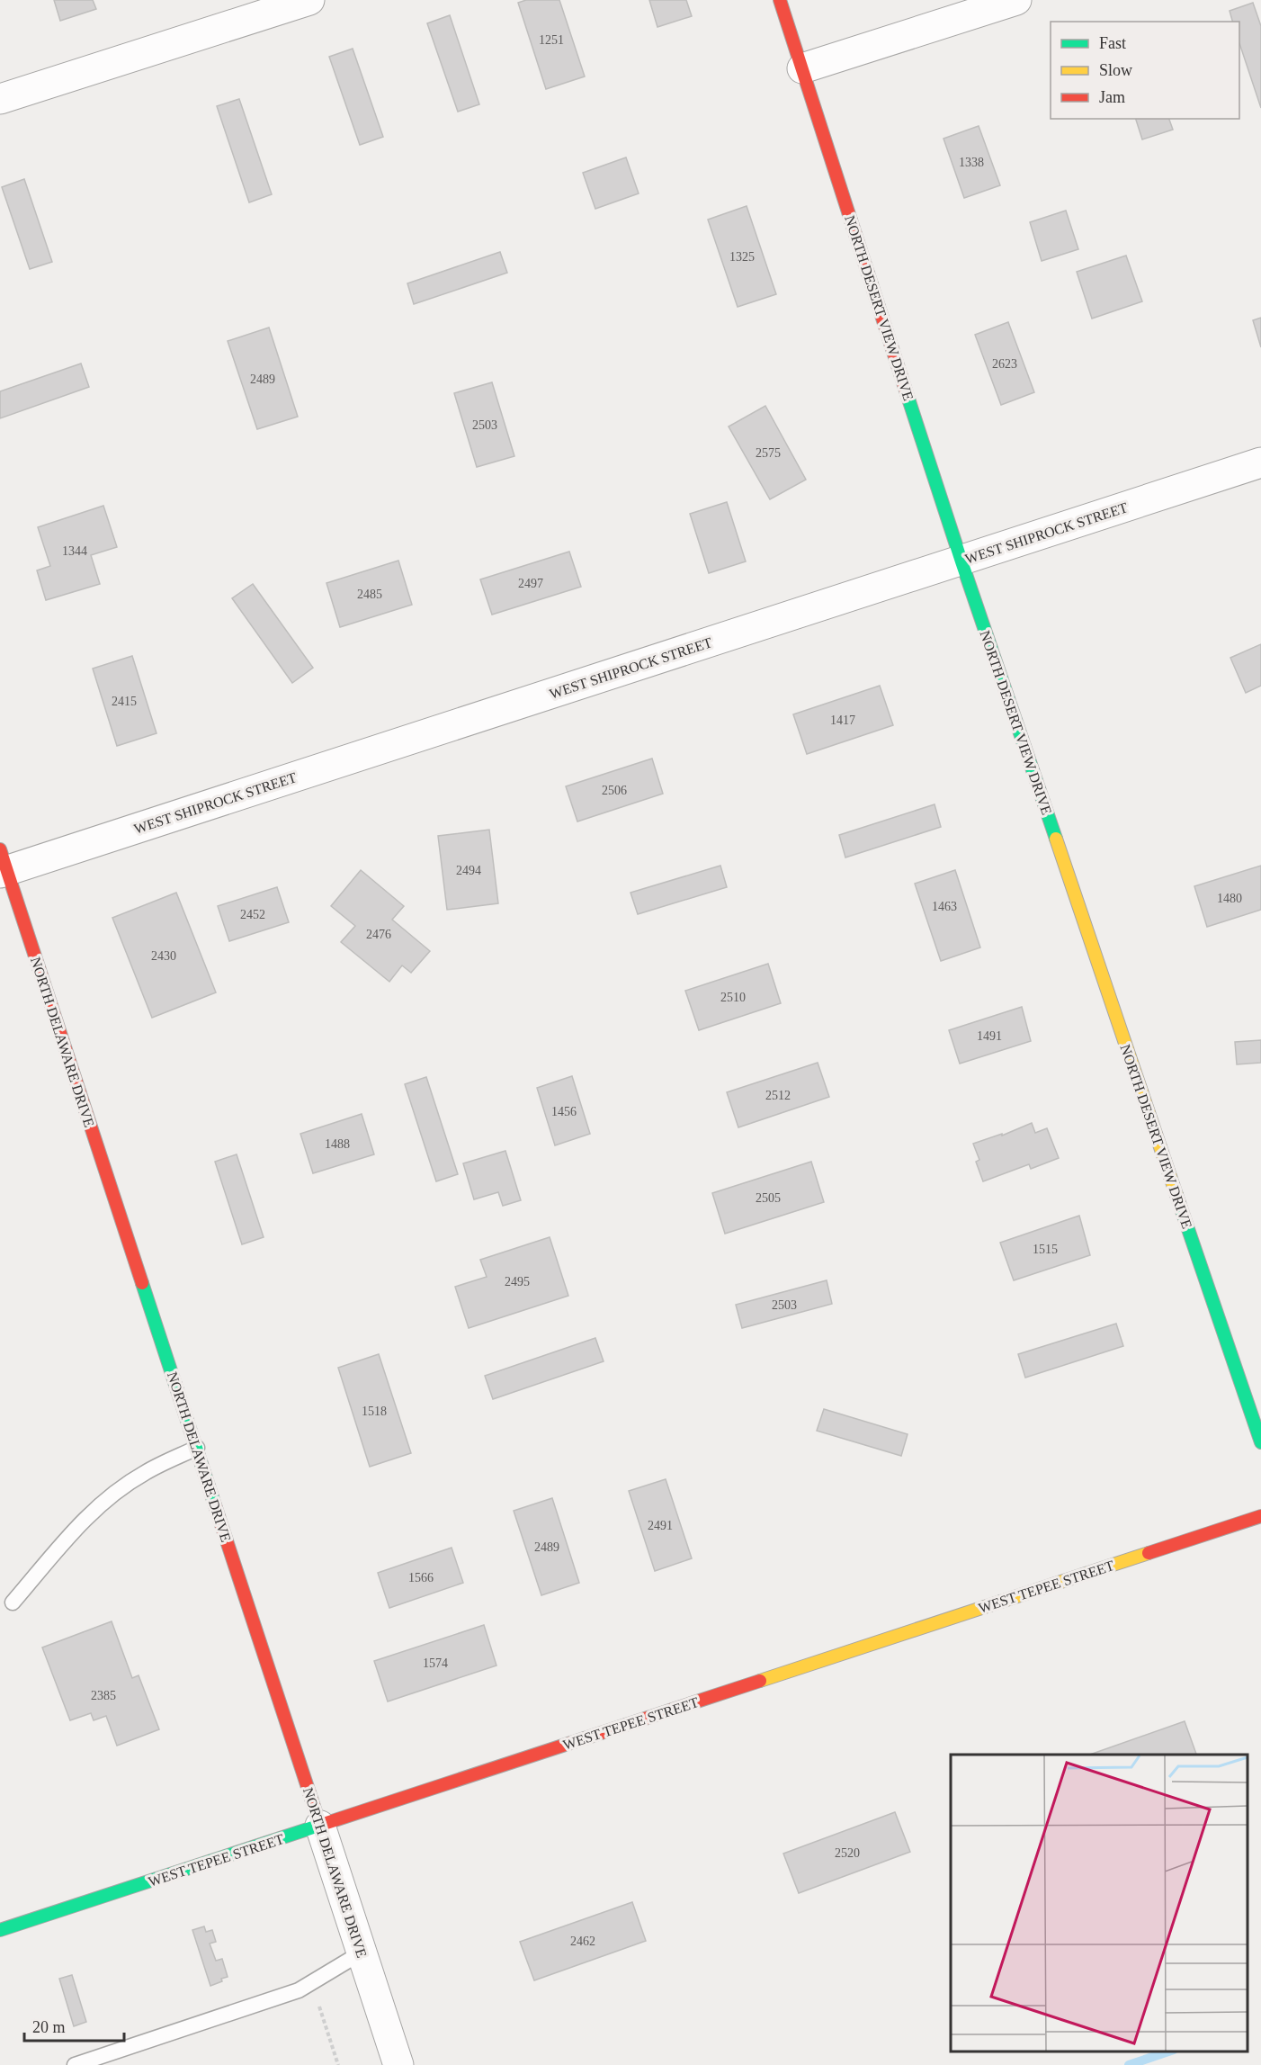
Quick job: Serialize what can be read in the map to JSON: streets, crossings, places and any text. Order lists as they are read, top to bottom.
{
  "streets": {
    "street": [
      "NORTH DESERT VIEW DRIVE",
      "WEST SHIPROCK STREET",
      "NORTH DELAWARE DRIVE",
      "WEST TEPEE STREET"
    ]
  },
  "crossings": [
    ["NORTH DESERT VIEW DRIVE", "WEST SHIPROCK STREET"],
    ["WEST SHIPROCK STREET", "NORTH DELAWARE DRIVE"],
    ["NORTH DELAWARE DRIVE", "WEST TEPEE STREET"]
  ],
  "house_numbers": [
    "1251",
    "1338",
    "1325",
    "2623",
    "2489",
    "2503",
    "2575",
    "1344",
    "2497",
    "2485",
    "2415",
    "1417",
    "2506",
    "2494",
    "1480",
    "1463",
    "2452",
    "2476",
    "2430",
    "2510",
    "1491",
    "2512",
    "1456",
    "1488",
    "2505",
    "1515",
    "2495",
    "2503",
    "1518",
    "2491",
    "2489",
    "1566",
    "1574",
    "2385",
    "2520",
    "2462"
  ],
  "legend": ["Fast", "Slow", "Jam"],
  "scale_bar": "20 m"
}
